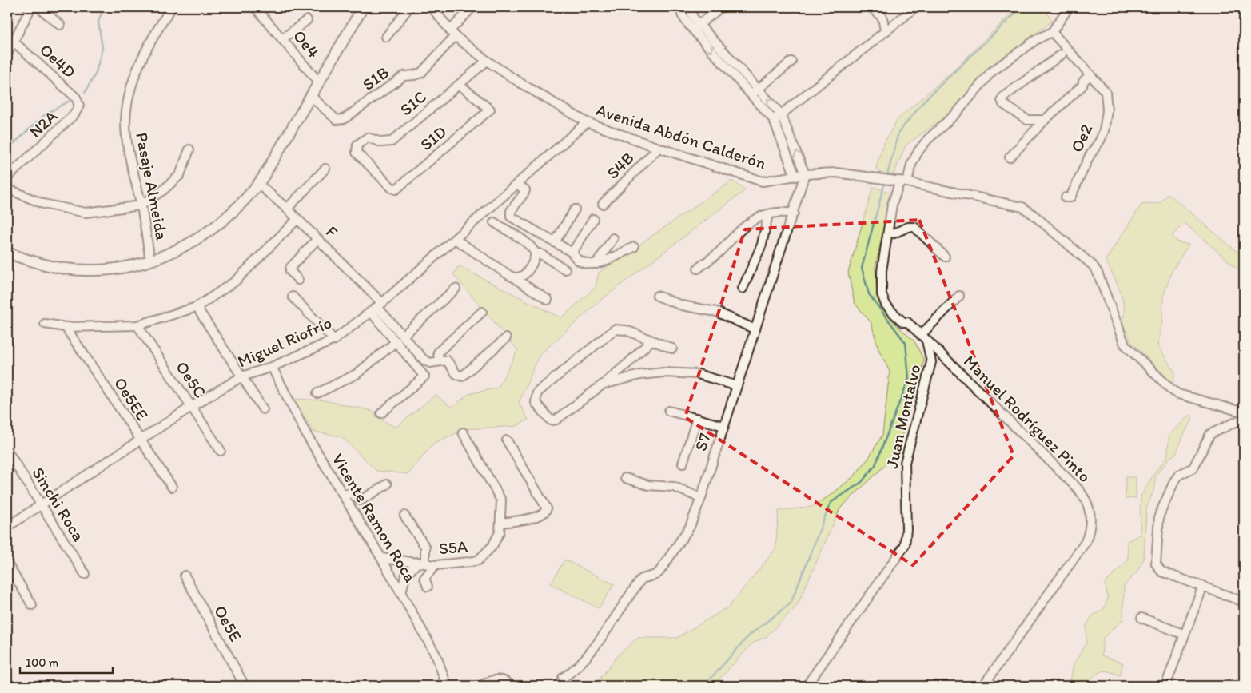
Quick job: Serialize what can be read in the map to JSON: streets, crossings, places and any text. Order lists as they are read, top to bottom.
{
  "streets": {
    "street": [
      "Oe4",
      "Oe4D",
      "S1B",
      "S1C",
      "N2A",
      "Avenida Abdón Calderón",
      "S1D",
      "Oe2",
      "S4B",
      "Pasaje Almeida",
      "F",
      "Miguel Riofrío",
      "Oe5C",
      "Oe5EE",
      "Juan Montalvo",
      "Manuel Rodríguez Pinto",
      "S7",
      "Sinchi Roca",
      "Vicente Ramon Roca",
      "S5A",
      "Oe5E"
    ]
  },
  "crossings": [
    ["Oe4D", "N2A"],
    ["S1B", "Avenida Abdón Calderón"],
    ["S1C", "Avenida Abdón Calderón"],
    ["S1C", "S1D"],
    ["Avenida Abdón Calderón", "S4B"],
    ["Avenida Abdón Calderón", "Miguel Riofrío"],
    ["Avenida Abdón Calderón", "S7"],
    ["F", "Miguel Riofrío"],
    ["Miguel Riofrío", "Oe5C"],
    ["Miguel Riofrío", "Oe5EE"],
    ["Miguel Riofrío", "Sinchi Roca"],
    ["Miguel Riofrío", "Vicente Ramon Roca"],
    ["Juan Montalvo", "Manuel Rodríguez Pinto"],
    ["Vicente Ramon Roca", "S5A"]
  ],
  "scale_bar": "100 m"
}
